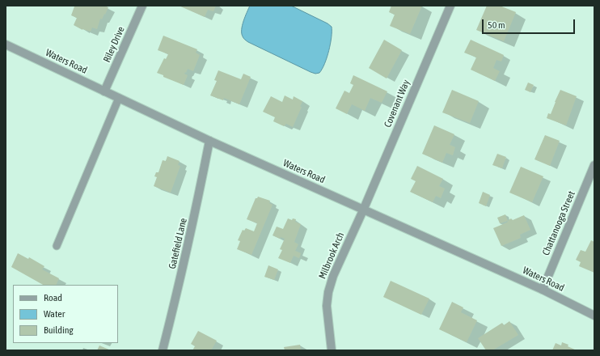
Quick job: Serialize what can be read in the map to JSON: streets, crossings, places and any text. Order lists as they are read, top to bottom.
{
  "streets": {
    "street": [
      "Riley Drive",
      "Waters Road",
      "Covenant Way",
      "Chattanooga Street",
      "Gatefield Lane",
      "Milbrook Arch"
    ]
  },
  "crossings": [
    ["Riley Drive", "Waters Road"],
    ["Waters Road", "Covenant Way"],
    ["Waters Road", "Chattanooga Street"],
    ["Waters Road", "Gatefield Lane"],
    ["Waters Road", "Milbrook Arch"],
    ["Covenant Way", "Milbrook Arch"]
  ],
  "legend": ["Road", "Water", "Building"],
  "scale_bar": "50 m"
}
